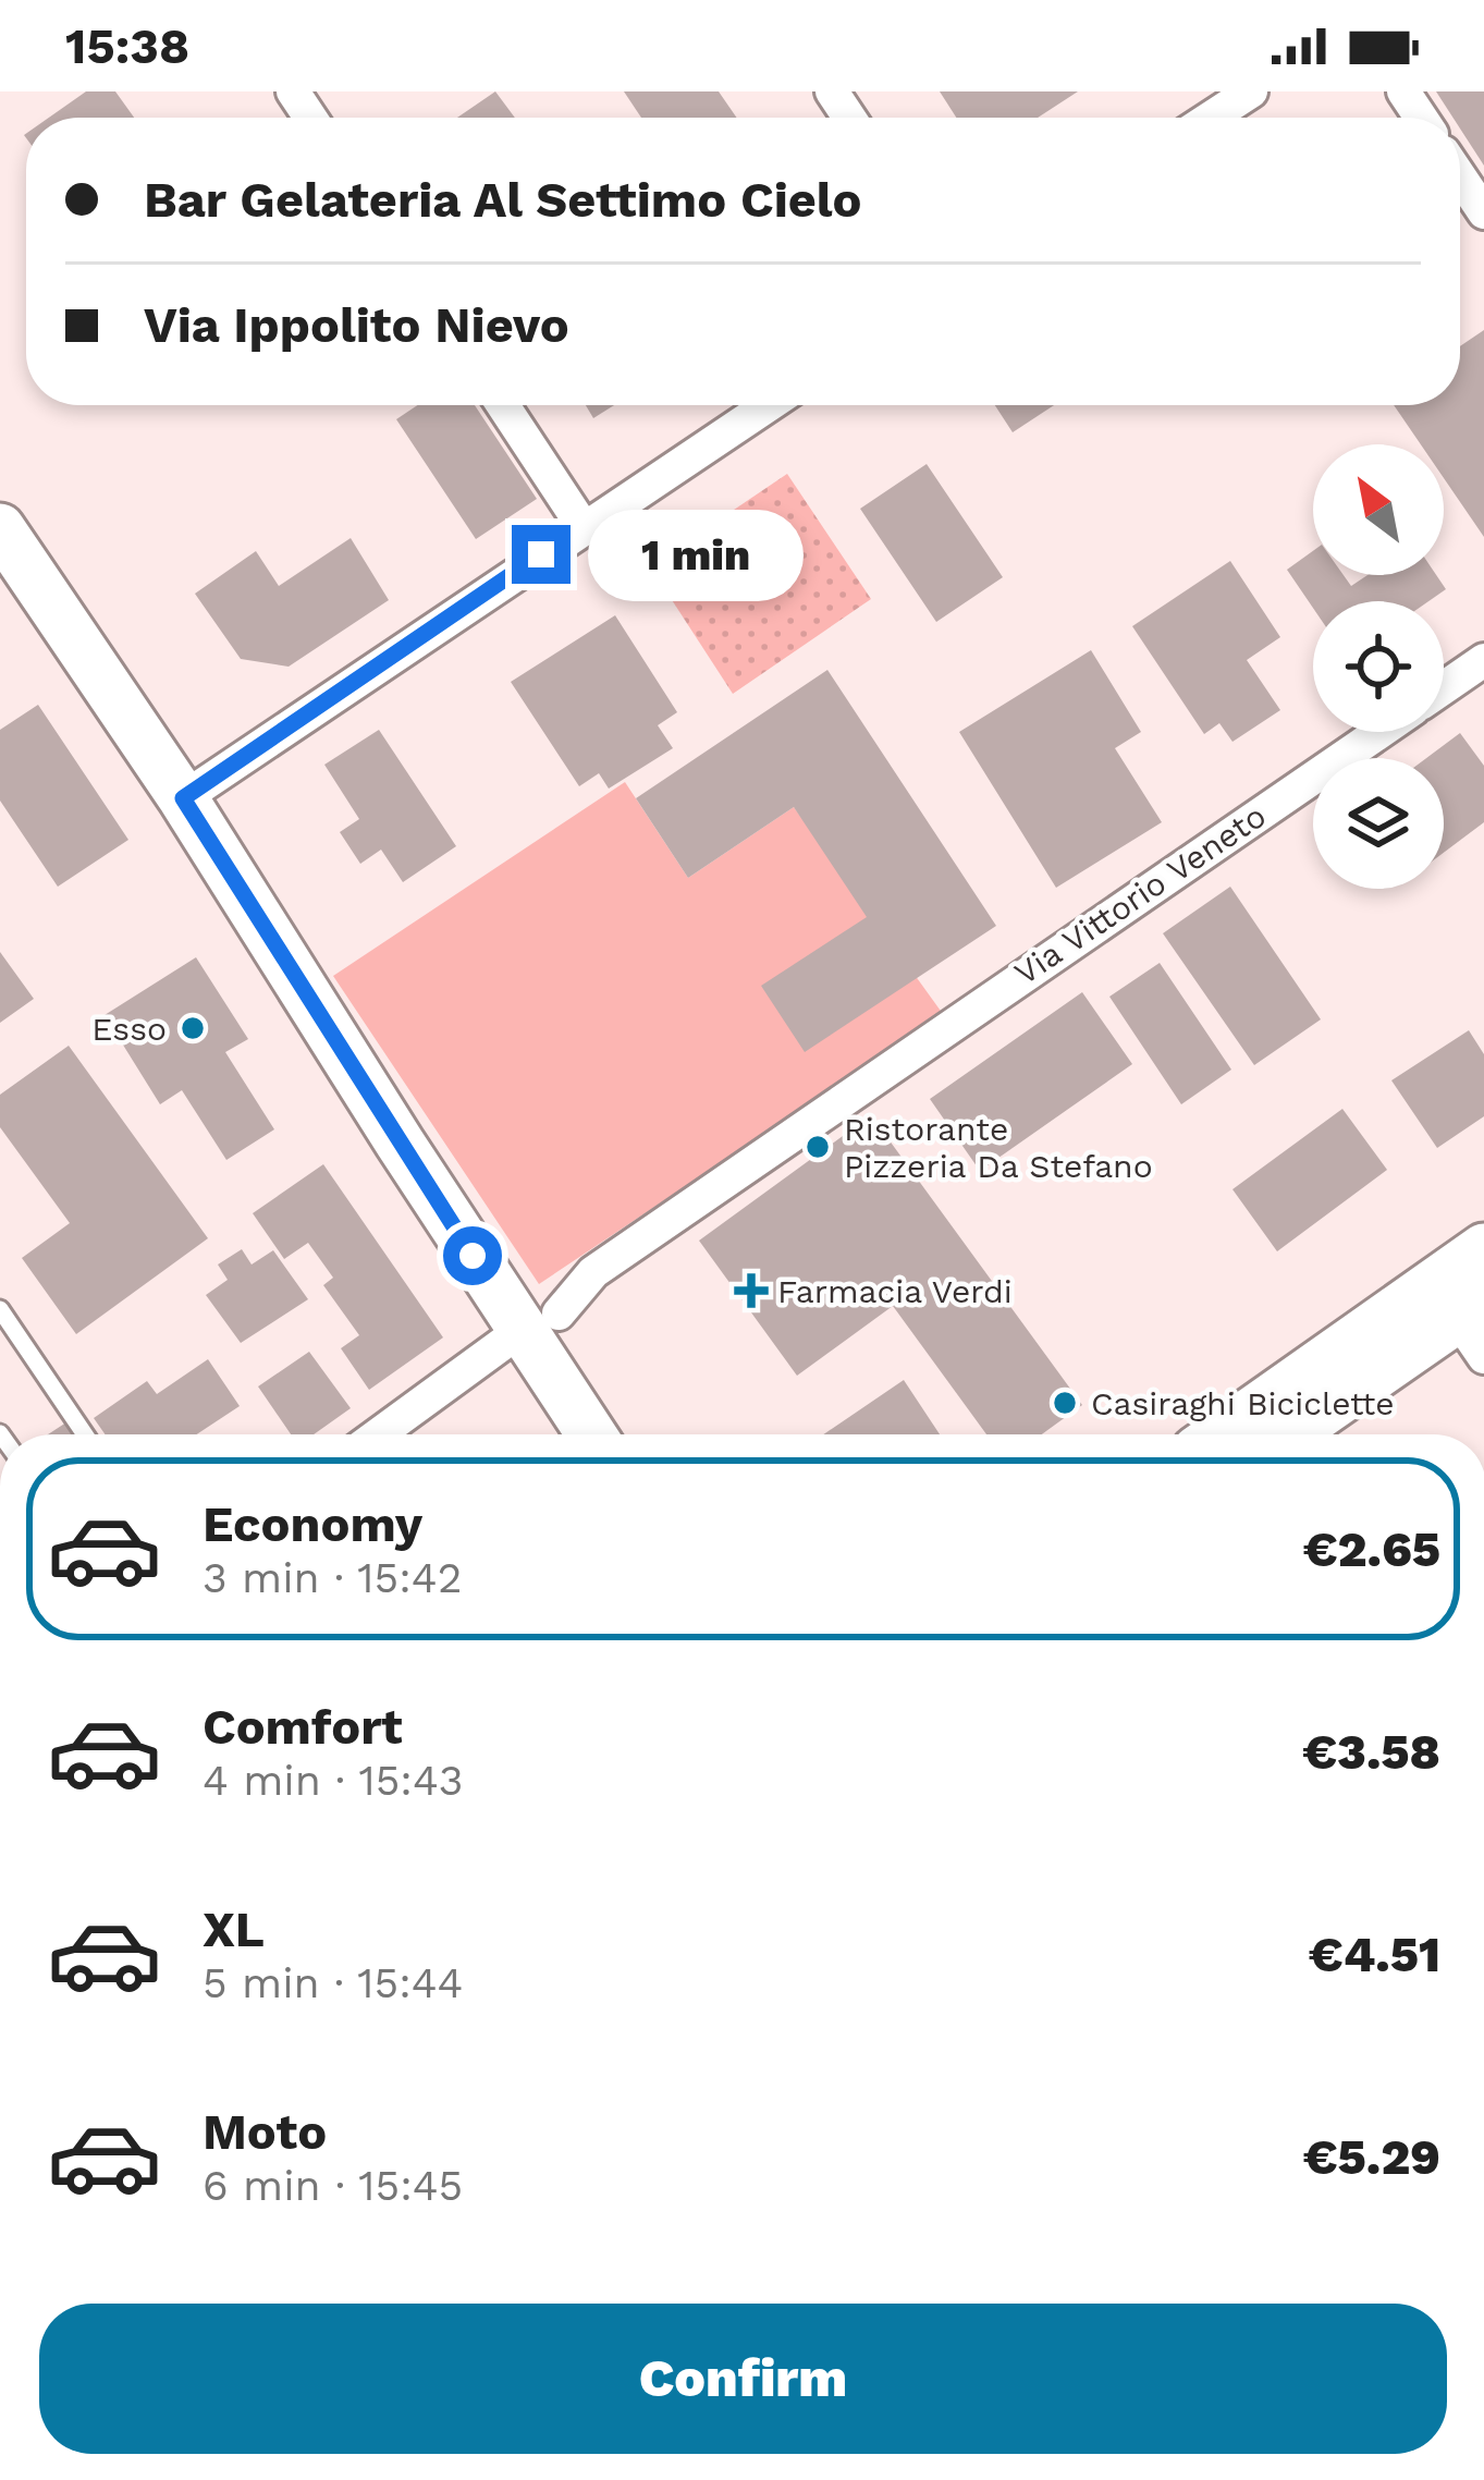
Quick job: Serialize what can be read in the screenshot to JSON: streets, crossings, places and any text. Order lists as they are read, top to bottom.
{
  "streets": {
    "street": ["Via Vittorio Veneto"]
  },
  "places": {
    "other": ["Esso", "Ristorante Pizzeria Da Stefano", "Casiraghi Biciclette"],
    "health": ["Farmacia Verdi"]
  },
  "north": "top left",
  "page": {
    "status": "15:38",
    "banner": ["Bar Gelateria Al Settimo Cielo", "Via Ippolito Nievo"],
    "bubble": "1 min",
    "list": [
      {
        "name": "Economy",
        "note": "3 min · 15:42",
        "value": "€2.65"
      },
      {
        "name": "Comfort",
        "note": "4 min · 15:43",
        "value": "€3.58"
      },
      {
        "name": "XL",
        "note": "5 min · 15:44",
        "value": "€4.51"
      },
      {
        "name": "Moto",
        "note": "6 min · 15:45",
        "value": "€5.29"
      }
    ],
    "buttons": "Confirm"
  }
}
